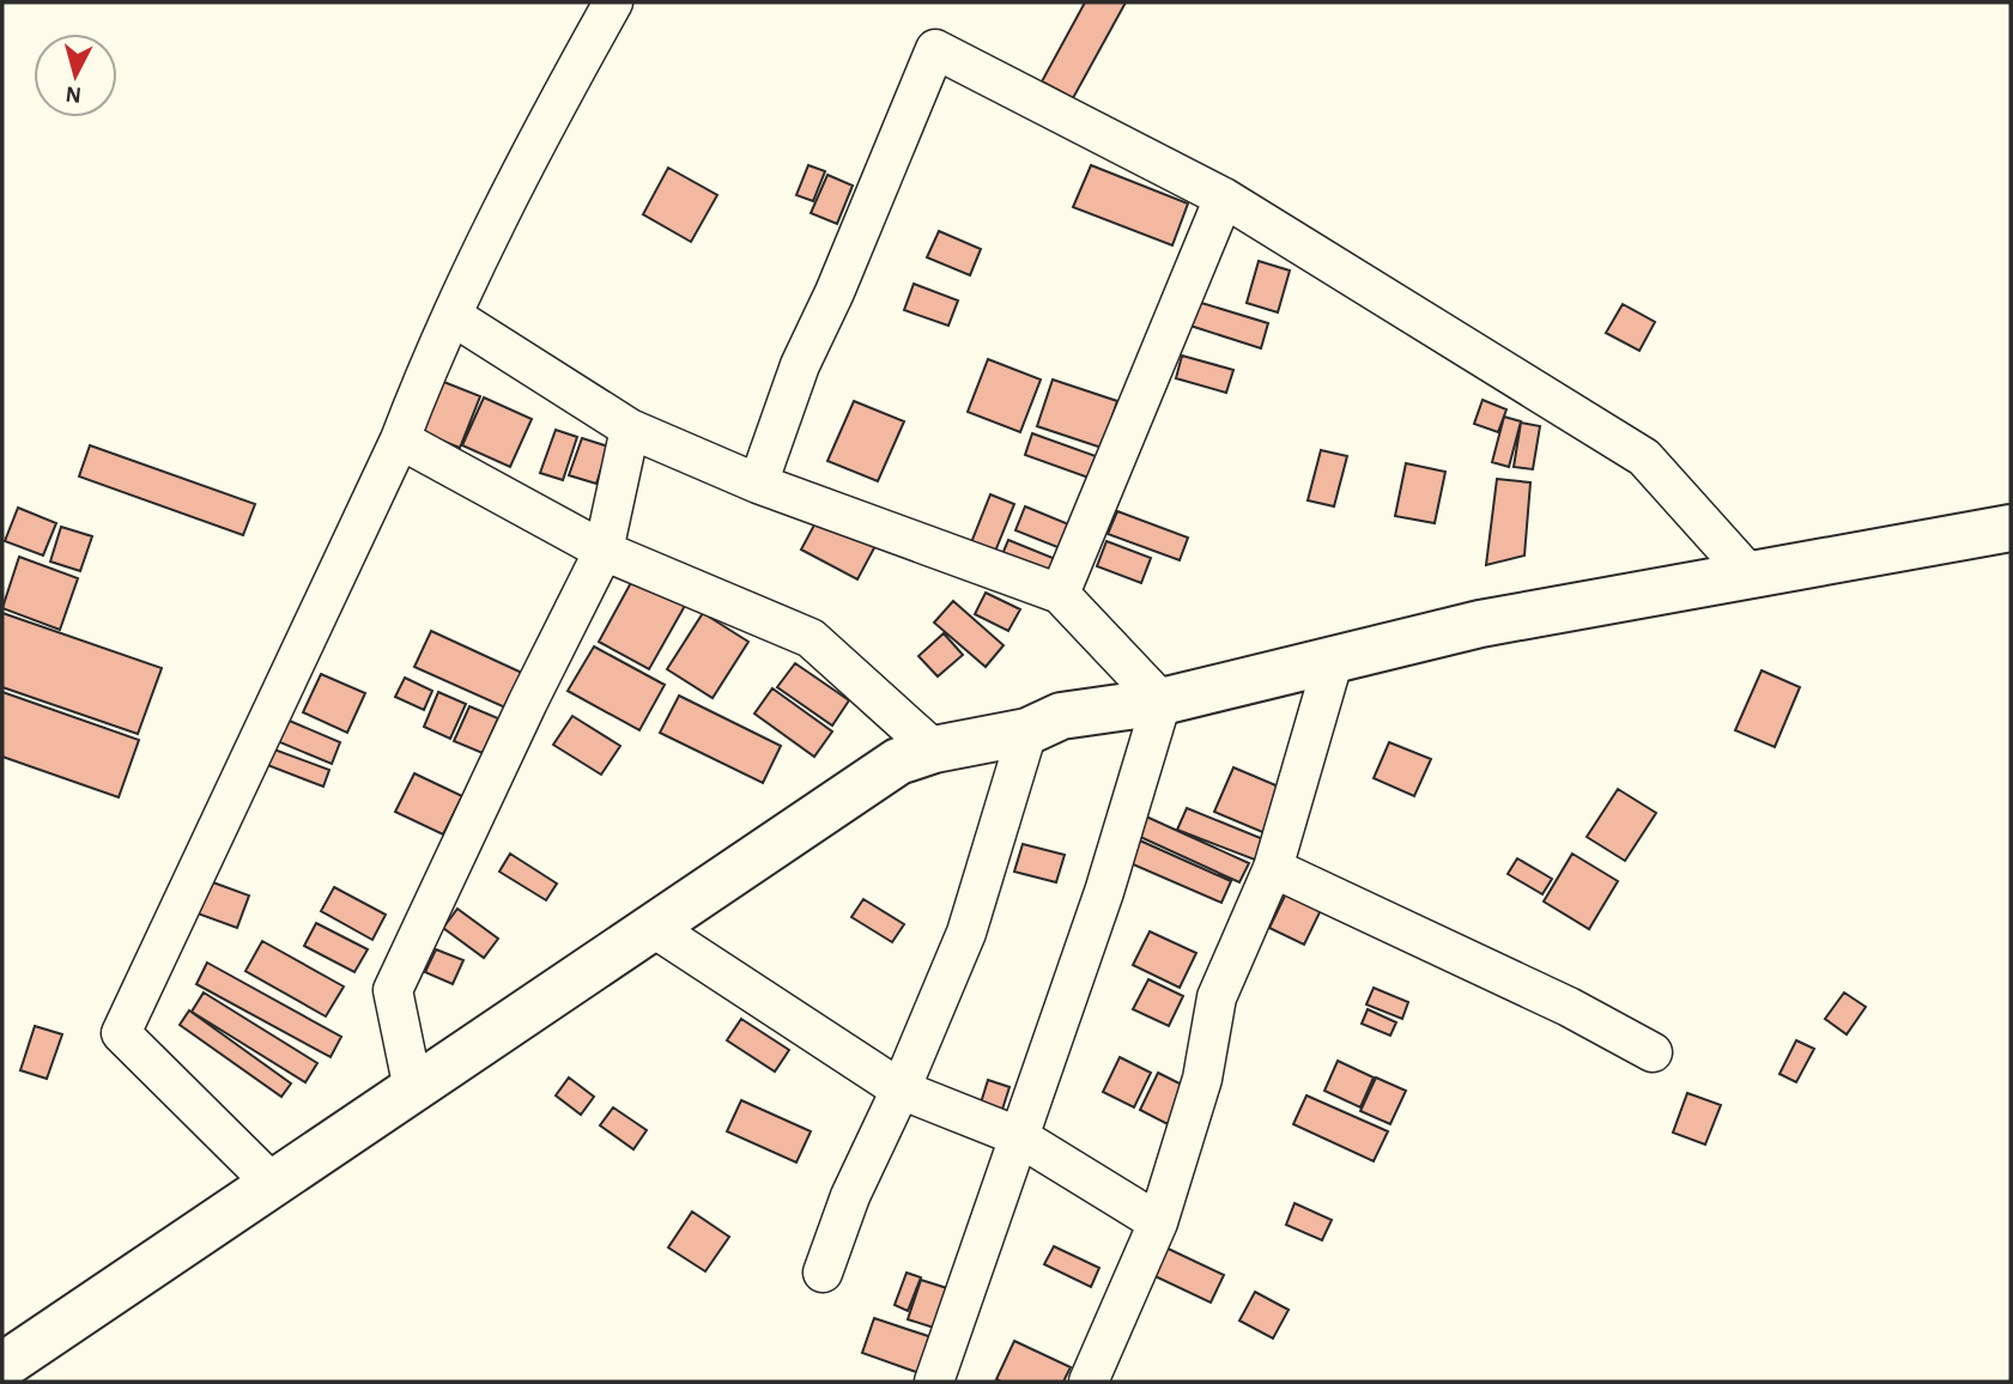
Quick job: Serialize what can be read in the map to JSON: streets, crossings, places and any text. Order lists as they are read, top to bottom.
{
  "north": "bottom"
}
